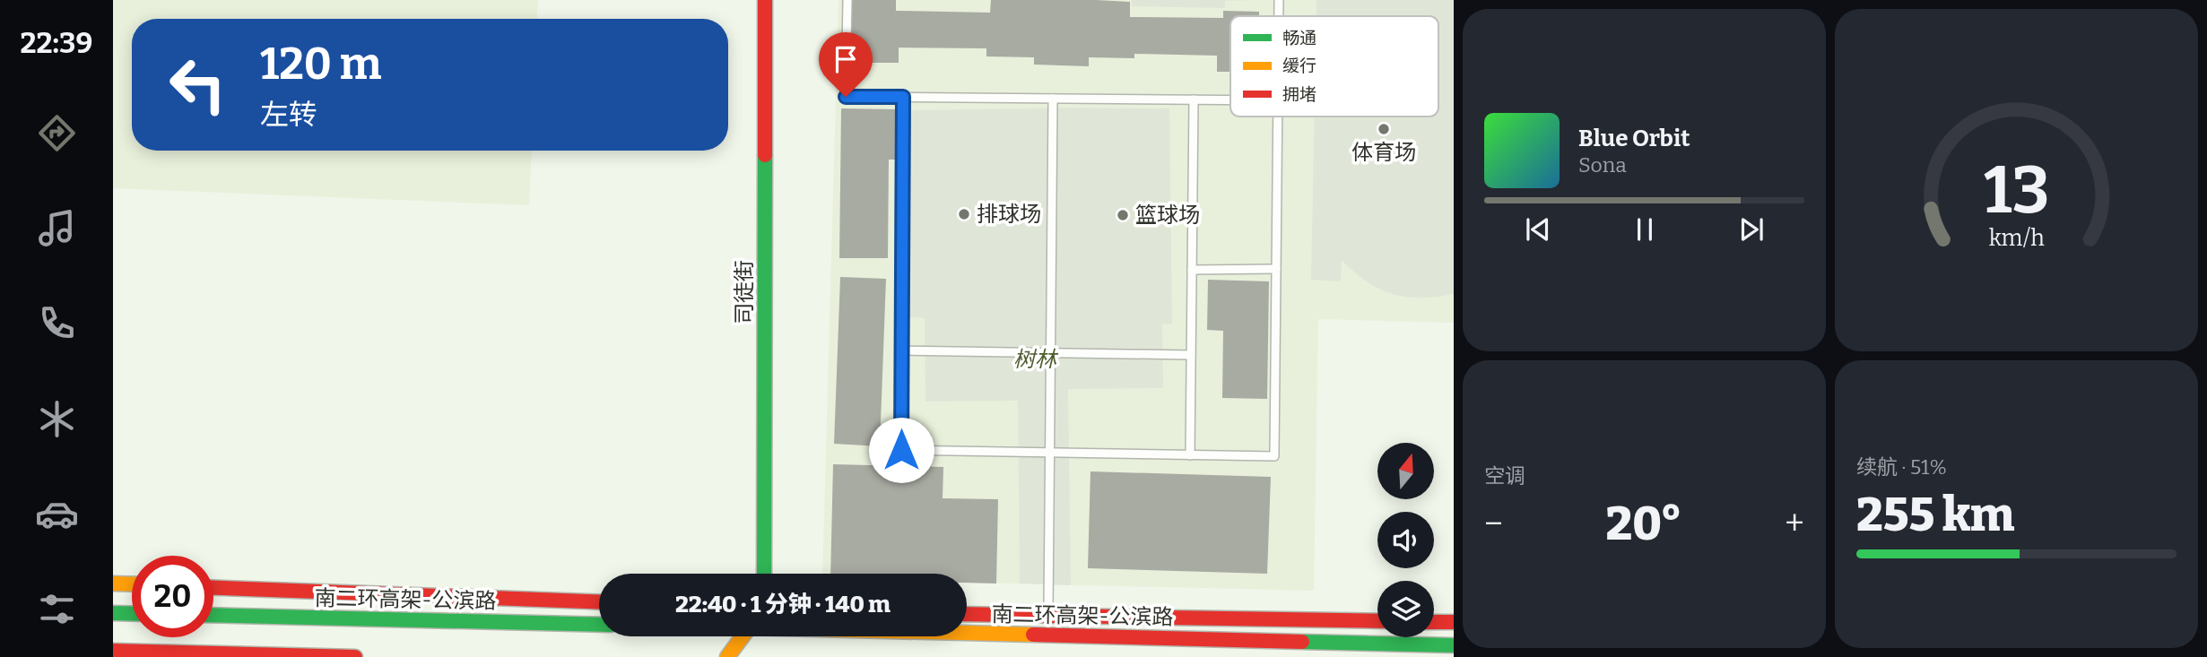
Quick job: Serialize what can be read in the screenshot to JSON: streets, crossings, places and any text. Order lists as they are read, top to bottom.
{
  "streets": {
    "main road": ["司徒街", "南二环高架-公滨路"]
  },
  "parks": ["树林"],
  "places": ["体育场", "排球场", "篮球场"],
  "legend": ["畅通", "缓行", "拥堵"],
  "north": "top",
  "page": {
    "tabs": "22:39",
    "turn": ["120 m", "左转"],
    "song": ["Blue Orbit", "Sona"],
    "tile": [
      "空调",
      ["续航 · 51%", "255 km"]
    ],
    "heat": ["−", "20°", "+"],
    "limit": "20",
    "trip": "22:40 · 1 分钟 · 140 m",
    "gauge": ["13", "km/h"]
  }
}
